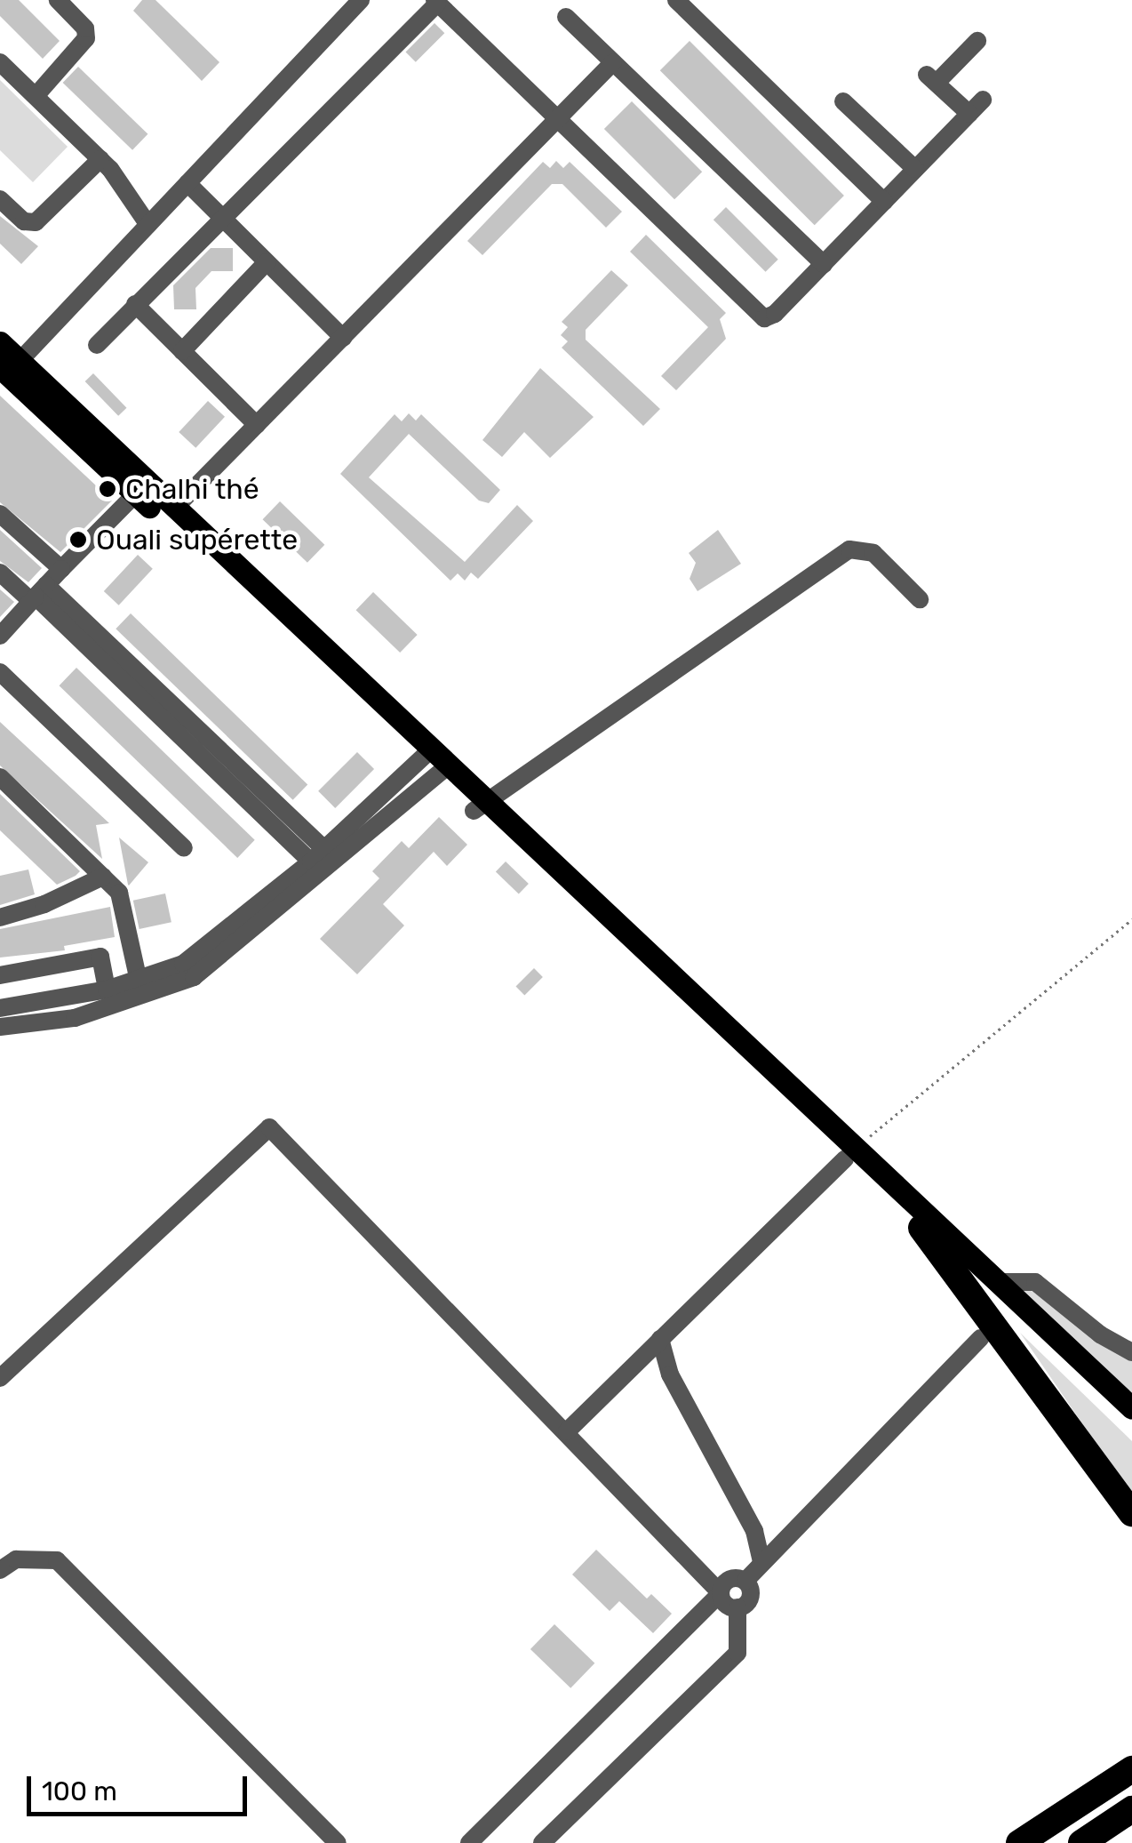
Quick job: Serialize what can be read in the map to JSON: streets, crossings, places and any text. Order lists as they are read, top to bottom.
{
  "places": ["Chalhi thé", "Ouali supérette"],
  "scale_bar": "100 m"
}
